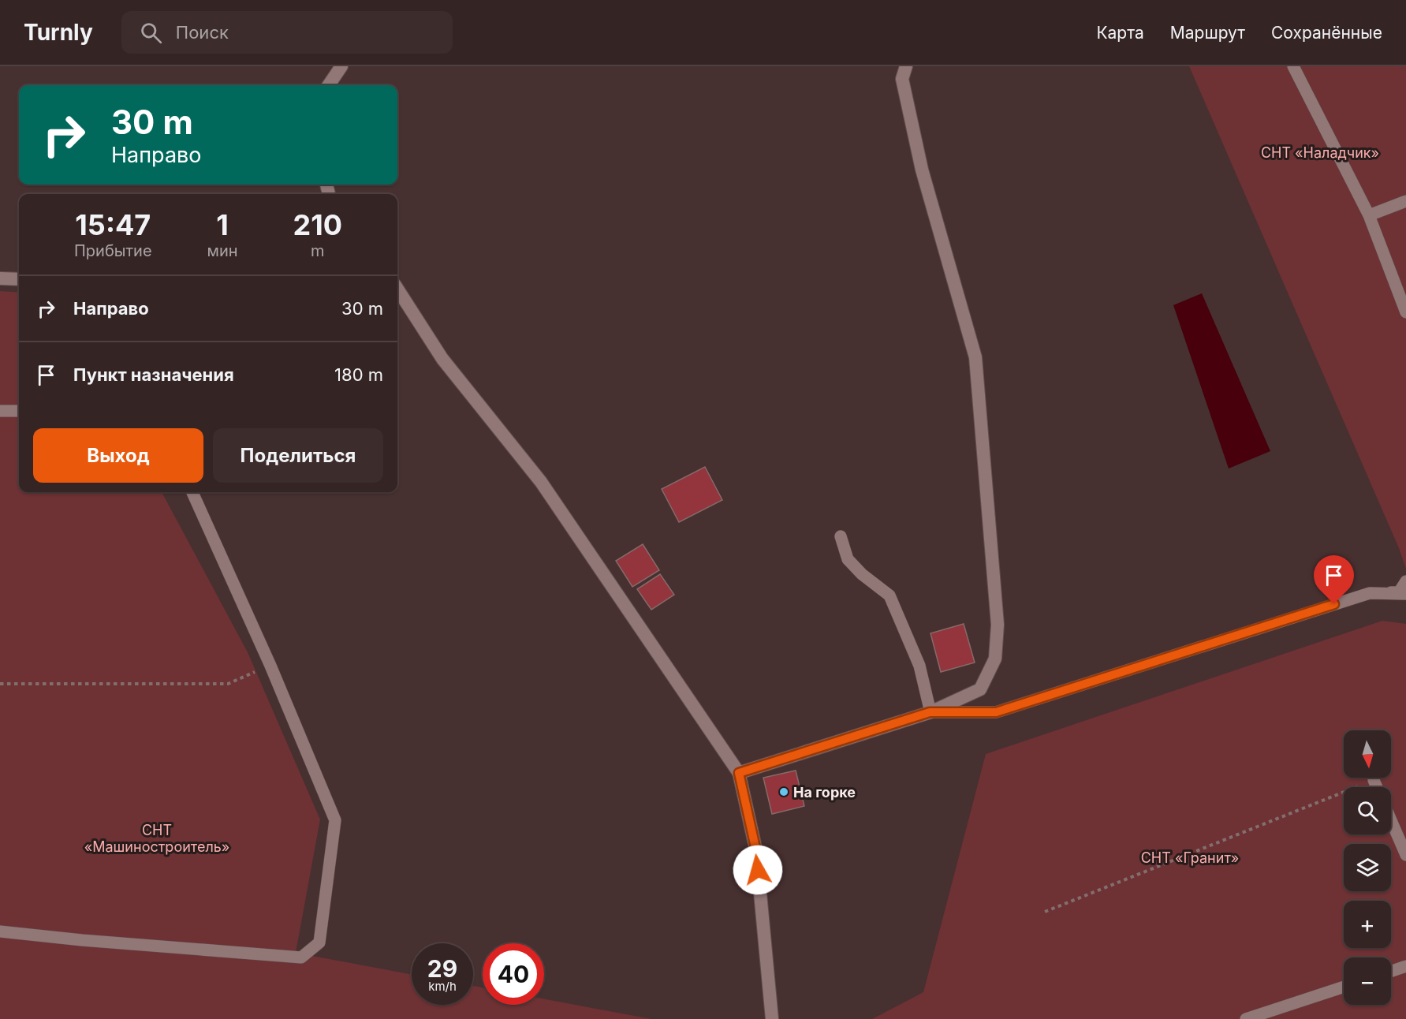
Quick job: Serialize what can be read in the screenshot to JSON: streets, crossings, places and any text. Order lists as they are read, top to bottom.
{
  "parks": ["СНТ «Наладчик»", "СНТ «Машиностроитель»", "СНТ «Гранит»"],
  "places": ["На горке"],
  "north": "bottom",
  "page": {
    "header": "Turnly",
    "search": "Поиск",
    "nav": ["Карта", "Маршрут", "Сохранённые"],
    "turn": ["30 m", "Направо"],
    "eta": [
      "15:47",
      "Прибытие",
      "1",
      "мин",
      "210",
      "m"
    ],
    "list": [
      {
        "name": "Направо",
        "value": "30 m"
      },
      {
        "name": "Пункт назначения",
        "value": "180 m"
      }
    ],
    "buttons": ["Выход", "Поделиться"],
    "map_buttons": ["+", "−"],
    "speed": "29 km/h",
    "limit": "40"
  }
}
